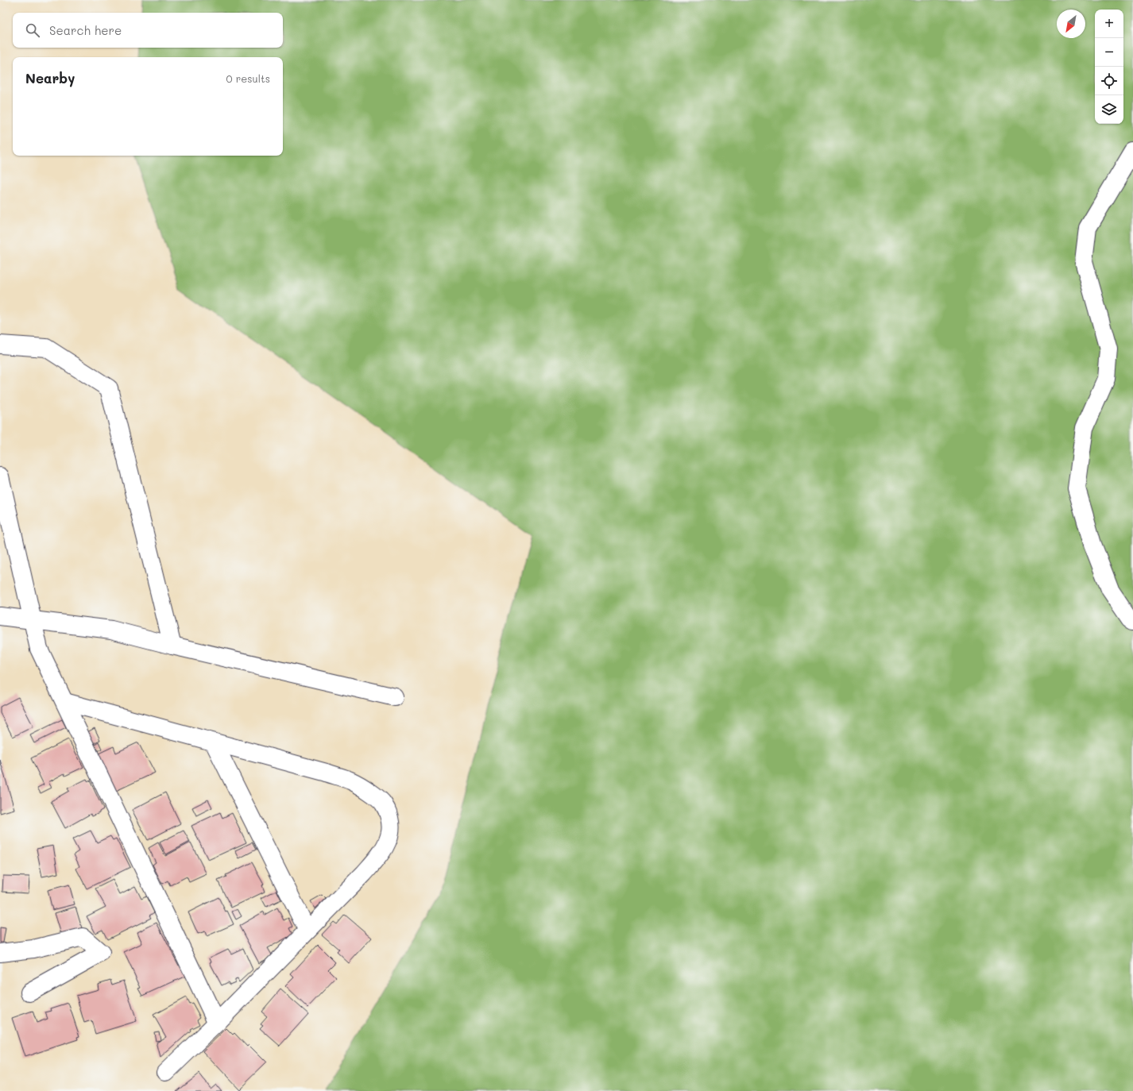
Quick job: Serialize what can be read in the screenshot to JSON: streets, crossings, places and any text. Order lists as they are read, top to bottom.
{
  "north": "bottom left",
  "page": {
    "map_buttons": ["+", "−"],
    "search": "Search here",
    "heading": ["Nearby", "0 results"]
  }
}
